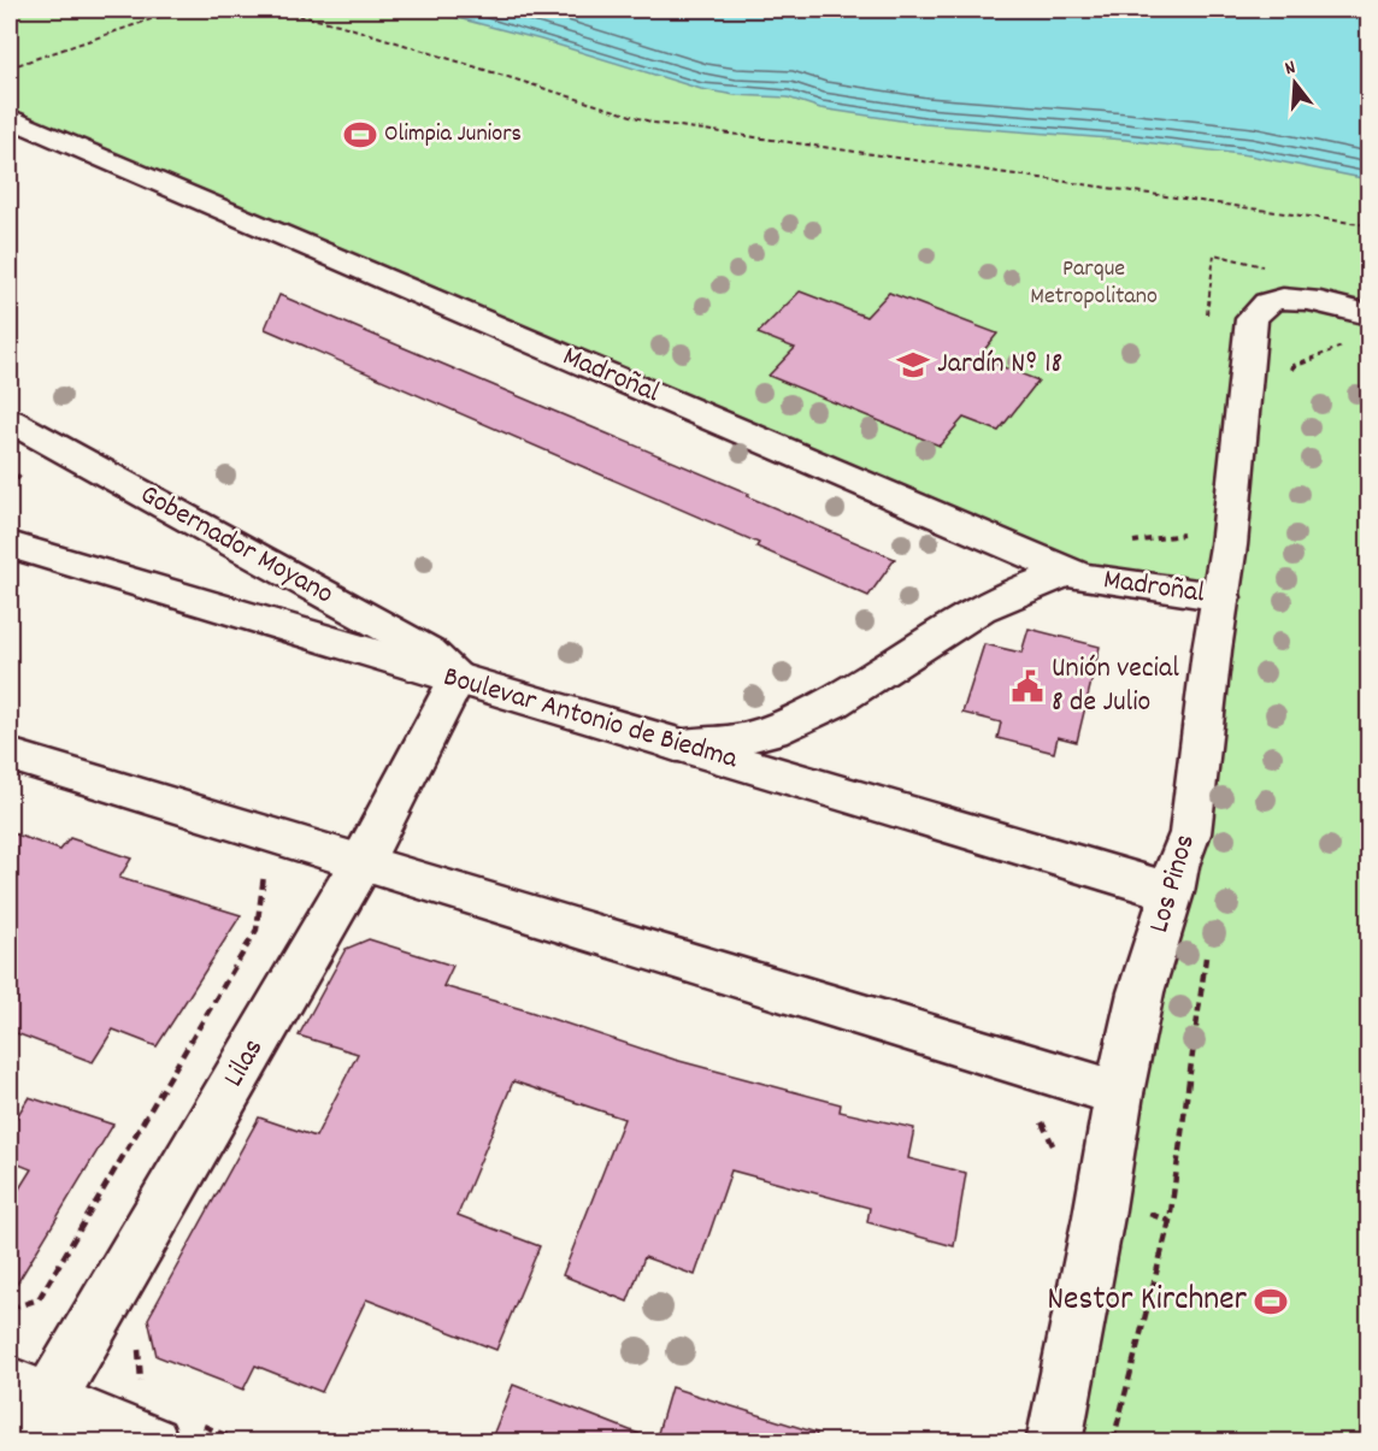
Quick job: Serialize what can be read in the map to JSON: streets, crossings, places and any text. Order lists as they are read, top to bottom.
{
  "streets": {
    "street": [
      "Madroñal",
      "Gobernador Moyano",
      "Boulevar Antonio de Biedma",
      "Los Pinos",
      "Lilas"
    ]
  },
  "crossings": [
    ["Madroñal", "Los Pinos"],
    ["Gobernador Moyano", "Boulevar Antonio de Biedma"],
    ["Gobernador Moyano", "Lilas"],
    ["Boulevar Antonio de Biedma", "Los Pinos"],
    ["Boulevar Antonio de Biedma", "Lilas"]
  ],
  "parks": ["Parque Metropolitano"],
  "places": {
    "sports": ["Olimpia Juniors", "Nestor Kirchner"],
    "school or university": ["Jardín Nº 18"],
    "public building": ["Unión vecial 8 de Julio"]
  },
  "north": "top"
}
